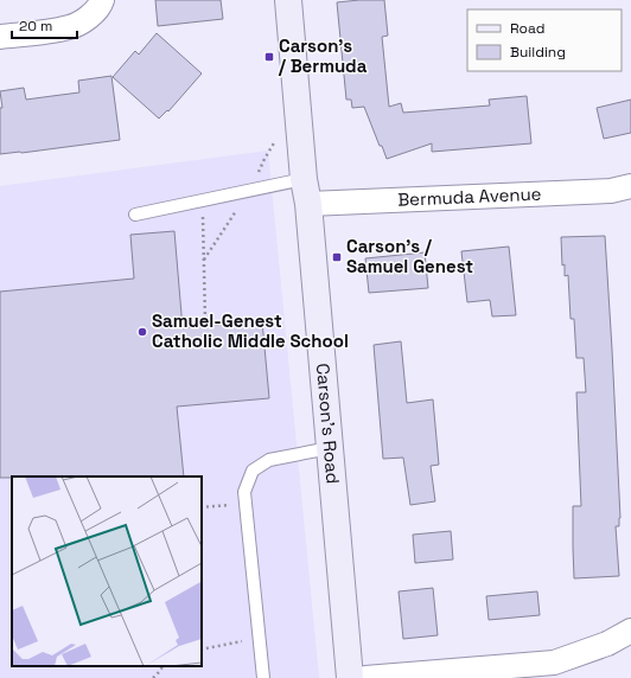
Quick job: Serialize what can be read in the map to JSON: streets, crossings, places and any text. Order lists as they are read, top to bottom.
{
  "streets": {
    "street": ["Bermuda Avenue", "Carson's Road"]
  },
  "crossings": [
    ["Bermuda Avenue", "Carson's Road"]
  ],
  "places": {
    "transit": ["Carson's / Bermuda", "Carson's / Samuel Genest"],
    "other": ["Samuel-Genest Catholic Middle School"]
  },
  "legend": ["Road", "Building"],
  "scale_bar": "20 m"
}
